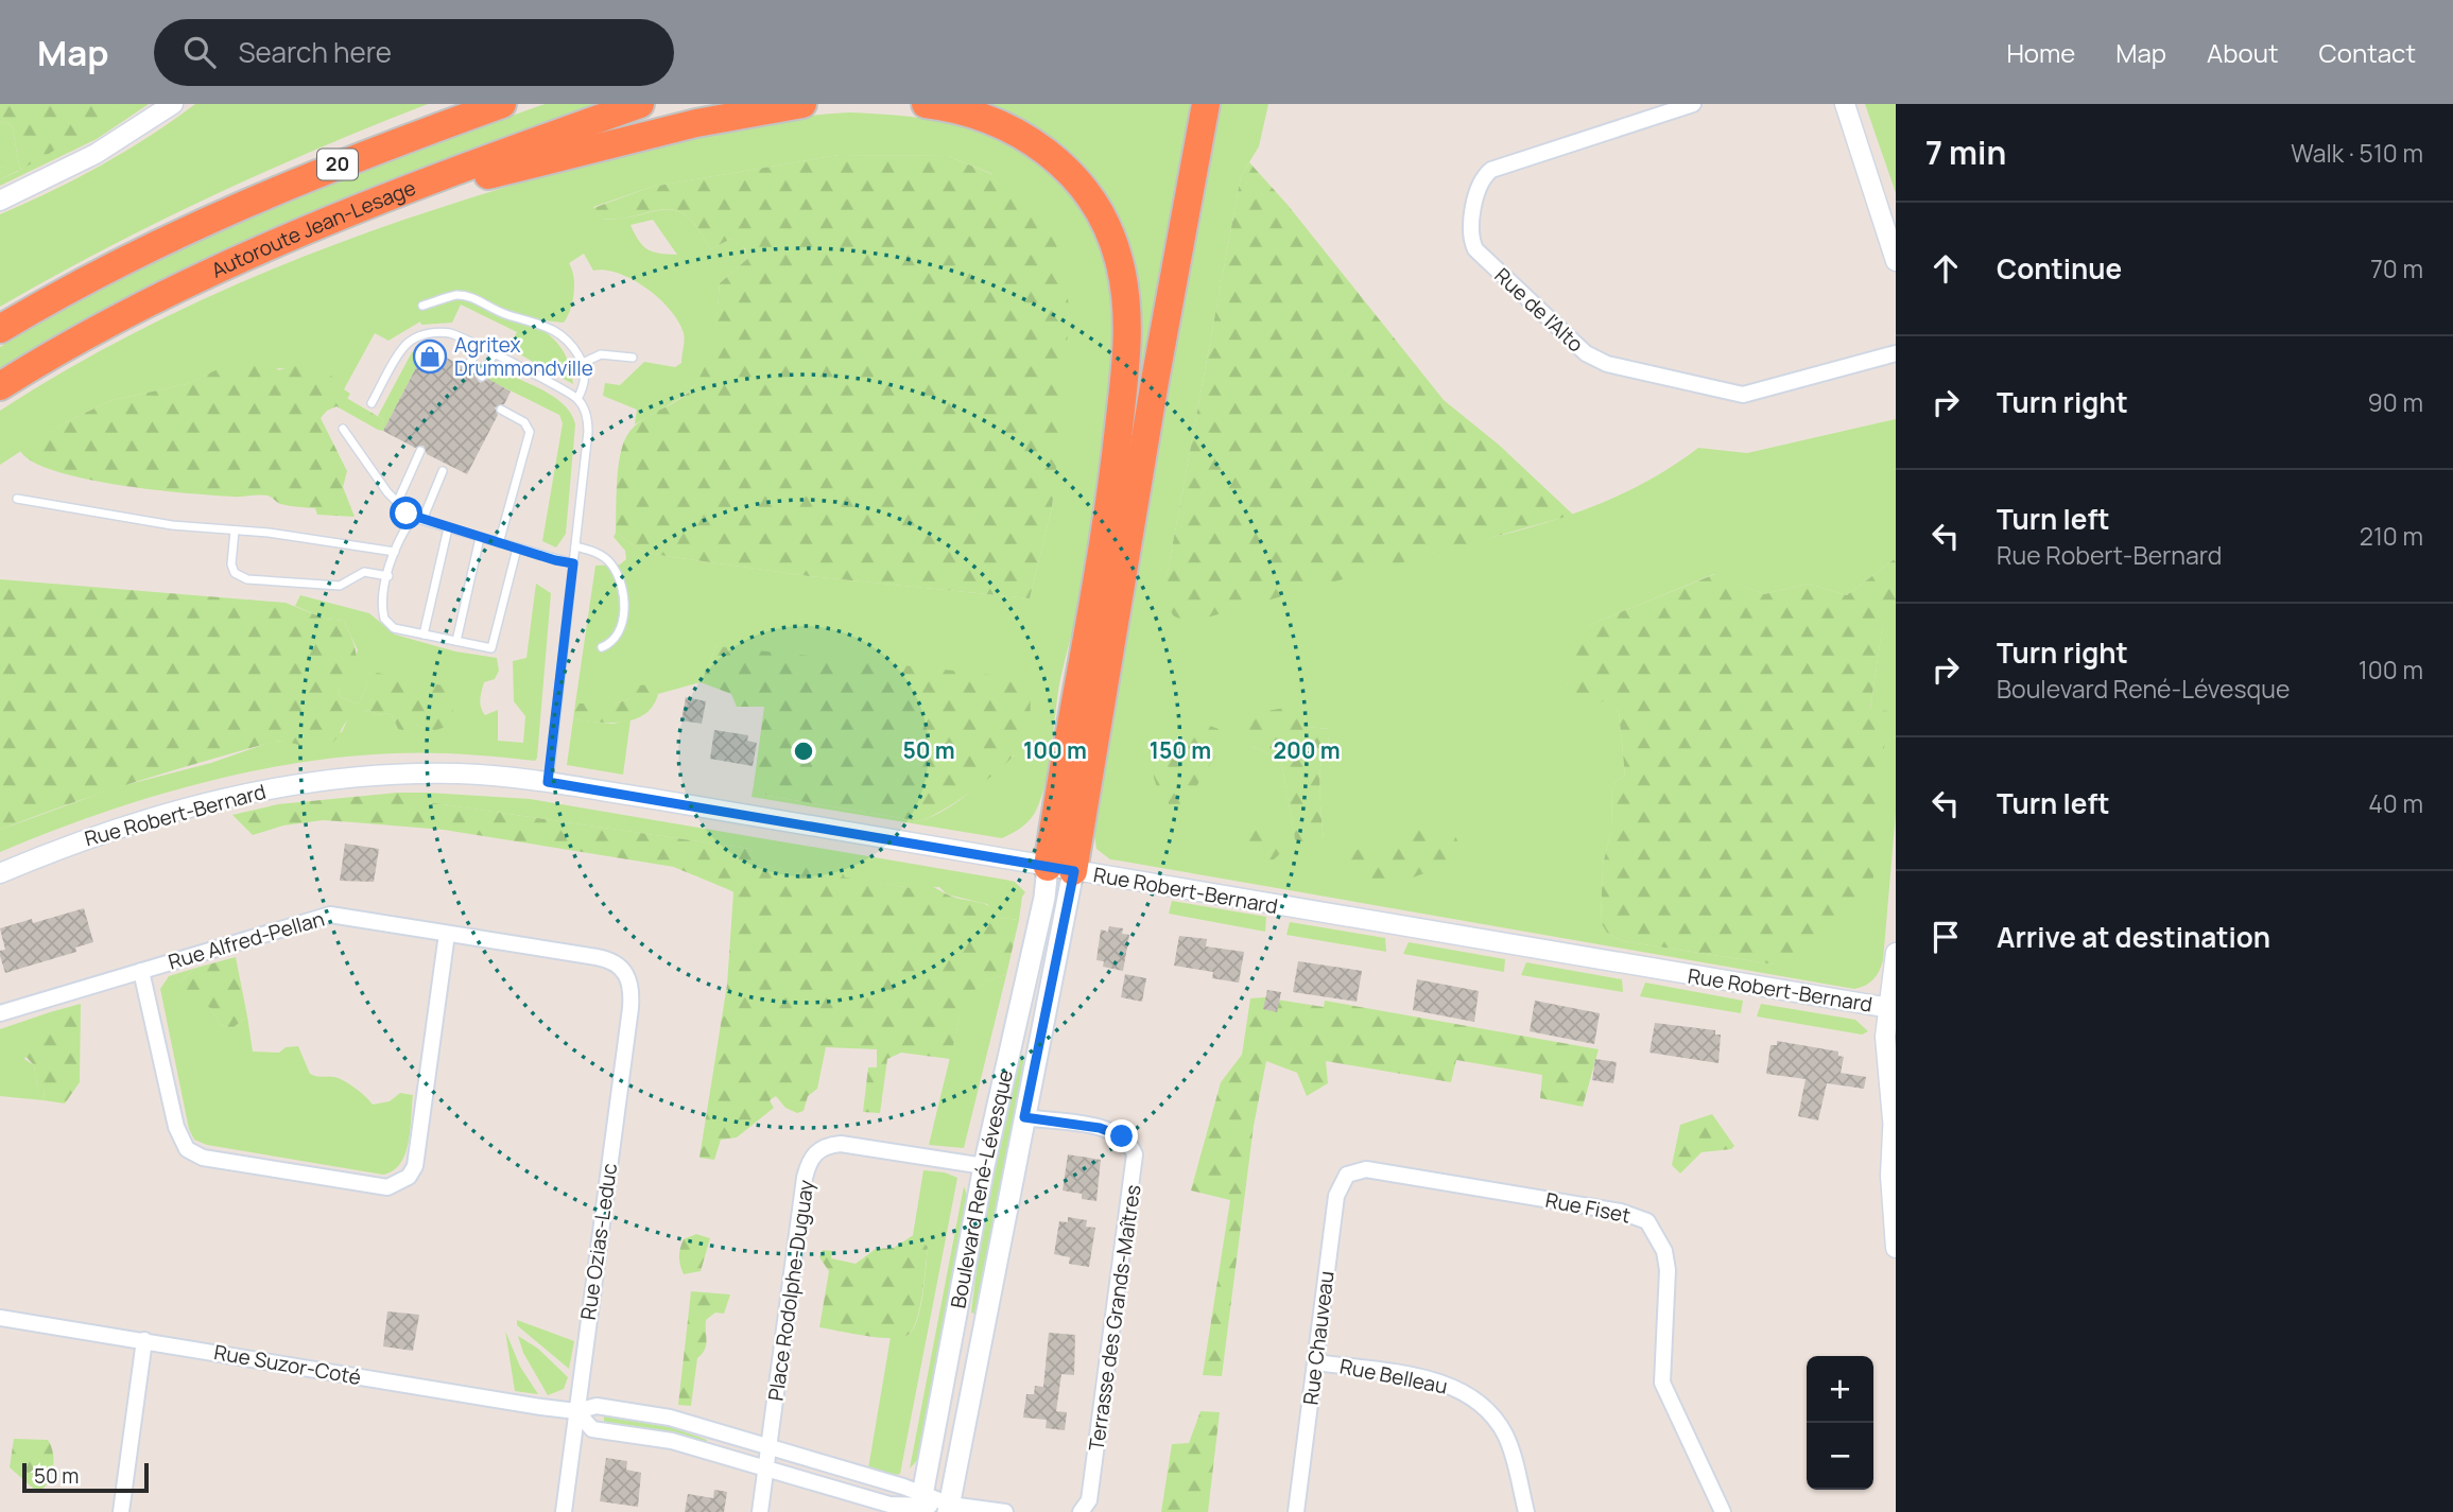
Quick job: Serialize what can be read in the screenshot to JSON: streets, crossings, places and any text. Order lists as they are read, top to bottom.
{
  "streets": {
    "highway": ["20", "Autoroute Jean-Lesage"],
    "main road": ["Boulevard René-Lévesque"],
    "street": [
      "Rue de l'Alto",
      "Rue Robert-Bernard",
      "Rue Alfred-Pellan",
      "Rue Fiset",
      "Rue Ozias-Leduc",
      "Place Rodolphe-Duguay",
      "Terrasse des Grands-Maîtres",
      "Rue Chauveau",
      "Rue Suzor-Coté",
      "Rue Belleau"
    ]
  },
  "crossings": [
    ["Rue Robert-Bernard", "Boulevard René-Lévesque"],
    ["Rue Alfred-Pellan", "Rue Ozias-Leduc"],
    ["Boulevard René-Lévesque", "Place Rodolphe-Duguay"],
    ["Boulevard René-Lévesque", "Terrasse des Grands-Maîtres"],
    ["Boulevard René-Lévesque", "Rue Suzor-Coté"],
    ["Rue Fiset", "Rue Chauveau"],
    ["Rue Ozias-Leduc", "Rue Suzor-Coté"],
    ["Place Rodolphe-Duguay", "Rue Suzor-Coté"],
    ["Rue Chauveau", "Rue Belleau"]
  ],
  "places": {
    "shop": ["Agritex Drummondville"]
  },
  "scale_bar": "50 m",
  "page": {
    "header": "Map",
    "search": "Search here",
    "nav": [
      "Home",
      "Map",
      "About",
      "Contact"
    ],
    "heading": ["7 min", "Walk · 510 m"],
    "list": [
      ["Continue", "70 m"],
      ["Turn right", "90 m"],
      ["Turn left", "Rue Robert-Bernard", "210 m"],
      ["Turn right", "Boulevard René-Lévesque", "100 m"],
      ["Turn left", "40 m"],
      "Arrive at destination"
    ],
    "map_buttons": ["+", "−"],
    "scale": "50 m"
  },
  "rings": [
    "50 m",
    "100 m",
    "150 m",
    "200 m"
  ]
}
